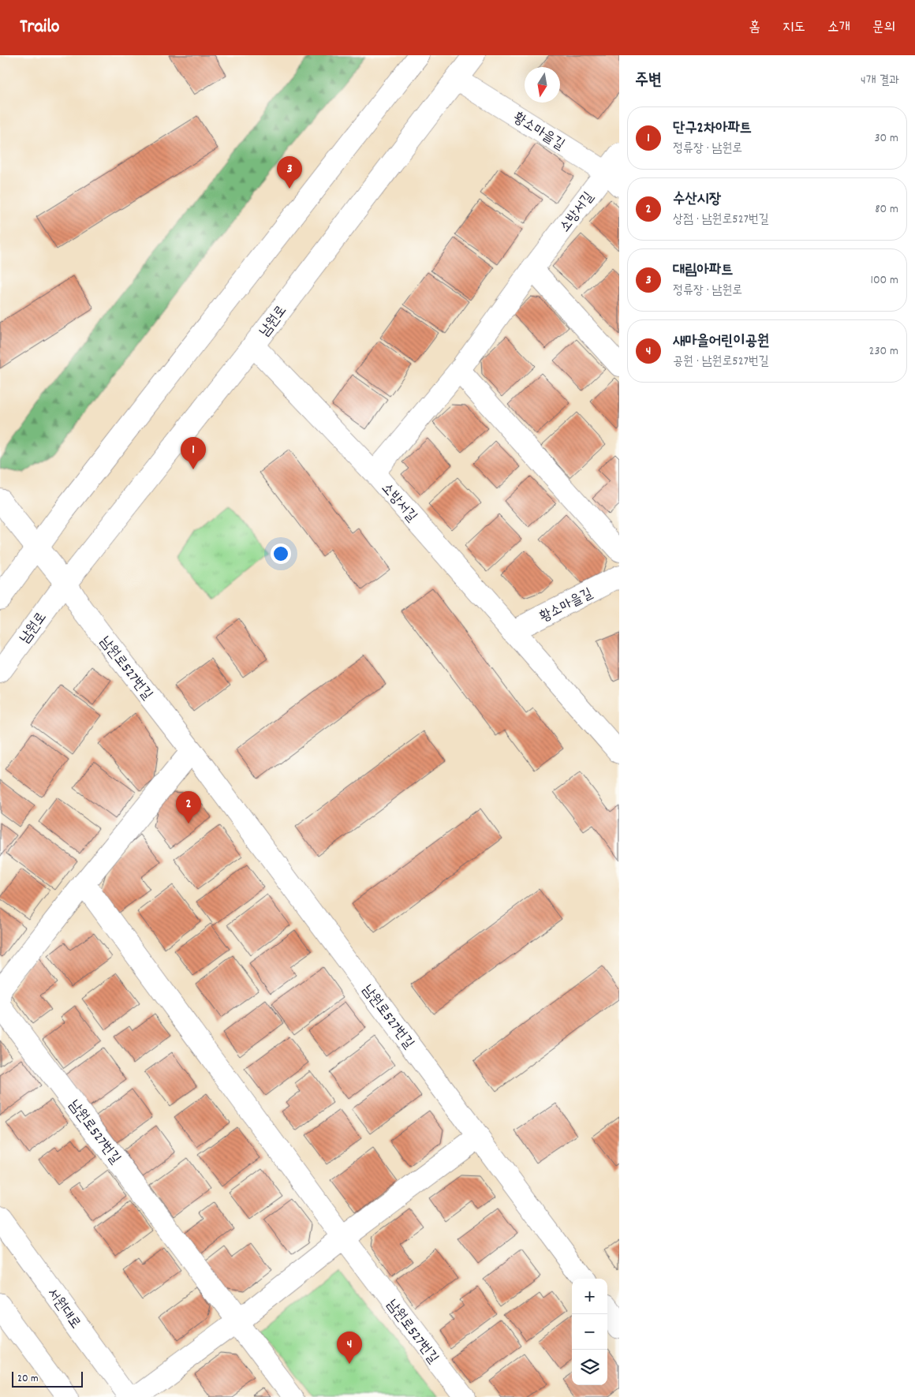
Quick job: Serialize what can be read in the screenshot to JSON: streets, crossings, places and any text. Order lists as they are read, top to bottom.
{
  "streets": {
    "street": [
      "황소마을길",
      "소방서길",
      "남원로",
      "남원로527번길",
      "서원대로"
    ]
  },
  "crossings": [
    ["황소마을길", "소방서길"],
    ["황소마을길", "남원로"],
    ["남원로", "남원로527번길"]
  ],
  "scale_bar": "20 m",
  "north": "bottom",
  "page": {
    "header": "Trailo",
    "nav": [
      "홈",
      "지도",
      "소개",
      "문의"
    ],
    "heading": ["주변", "4개 결과"],
    "list": [
      {
        "mark": "1",
        "name": "단구2차아파트",
        "note": "정류장 · 남원로",
        "value": "30 m"
      },
      {
        "mark": "2",
        "name": "수산시장",
        "note": "상점 · 남원로527번길",
        "value": "80 m"
      },
      {
        "mark": "3",
        "name": "대림아파트",
        "note": "정류장 · 남원로",
        "value": "100 m"
      },
      {
        "mark": "4",
        "name": "새마을어린이공원",
        "note": "공원 · 남원로527번길",
        "value": "230 m"
      }
    ],
    "pins": [
      "3",
      "1",
      "2",
      "4"
    ],
    "map_buttons": ["+", "−"],
    "scale": "20 m"
  }
}
